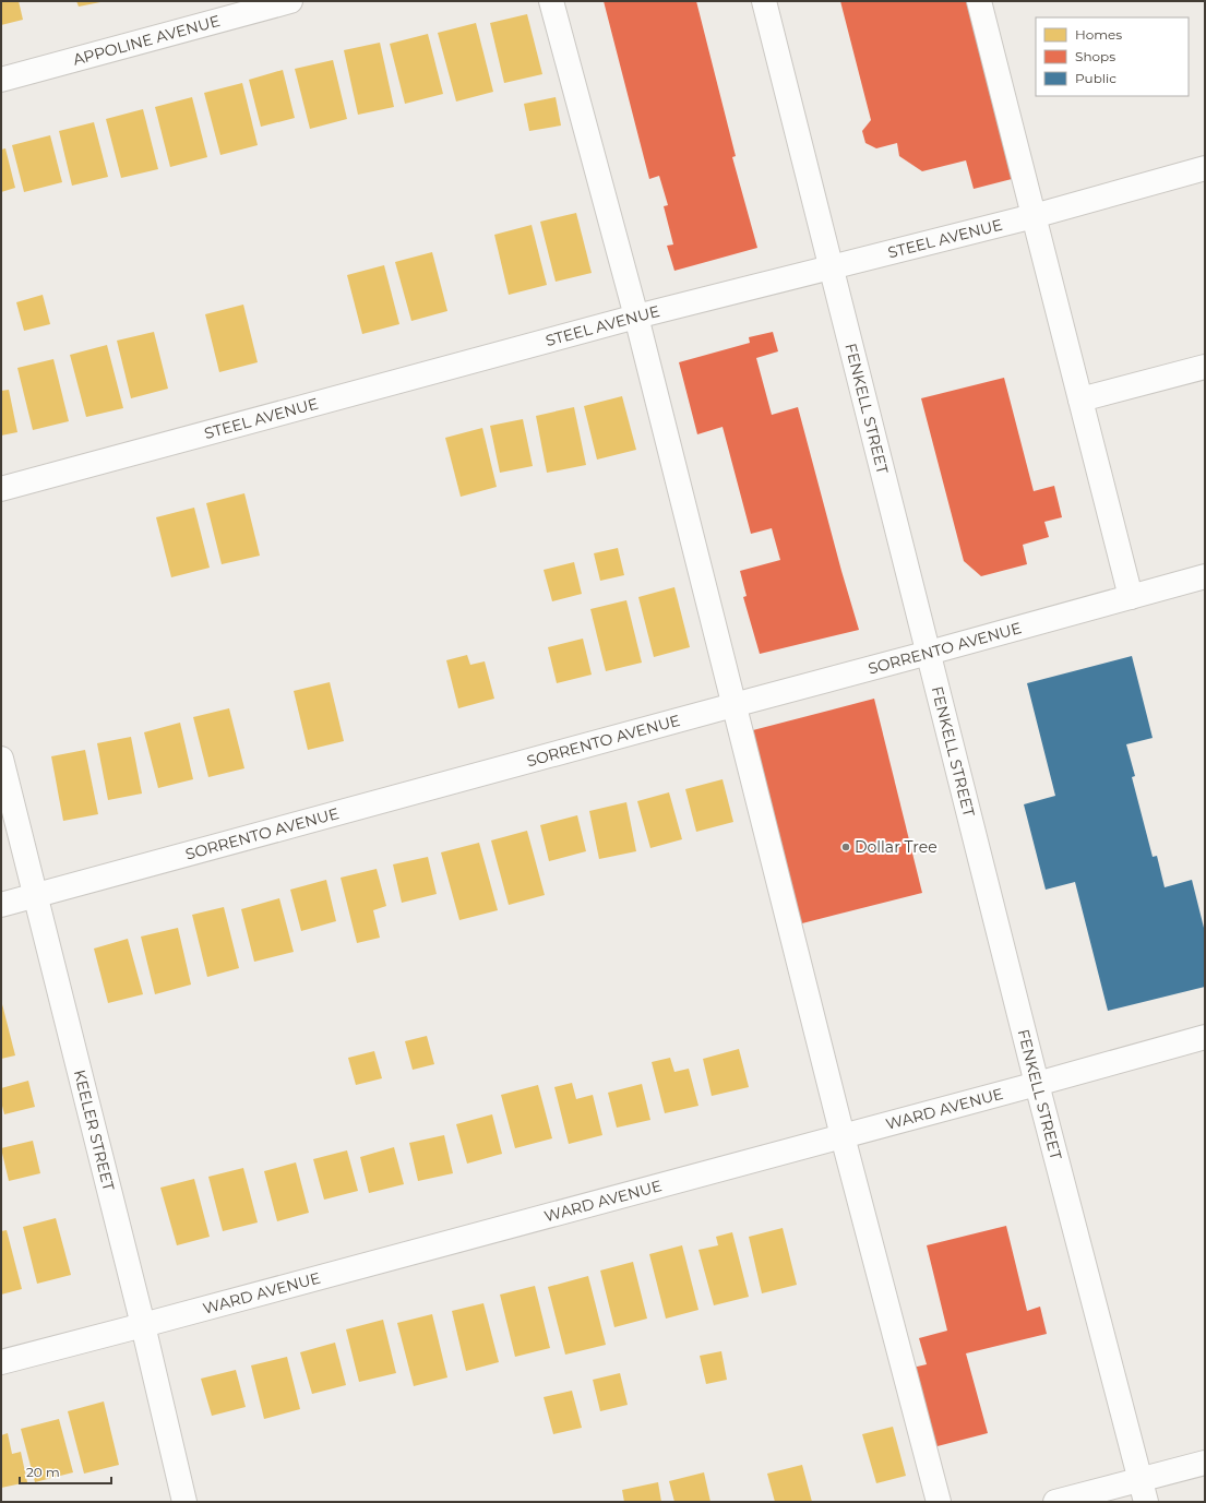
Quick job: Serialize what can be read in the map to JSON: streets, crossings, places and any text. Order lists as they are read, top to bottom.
{
  "streets": {
    "street": [
      "APPOLINE AVENUE",
      "STEEL AVENUE",
      "FENKELL STREET",
      "SORRENTO AVENUE",
      "WARD AVENUE",
      "KEELER STREET"
    ]
  },
  "crossings": [
    ["STEEL AVENUE", "FENKELL STREET"],
    ["FENKELL STREET", "SORRENTO AVENUE"],
    ["FENKELL STREET", "WARD AVENUE"],
    ["SORRENTO AVENUE", "KEELER STREET"],
    ["WARD AVENUE", "KEELER STREET"]
  ],
  "places": ["Dollar Tree"],
  "legend": ["Homes", "Shops", "Public"],
  "scale_bar": "20 m"
}
